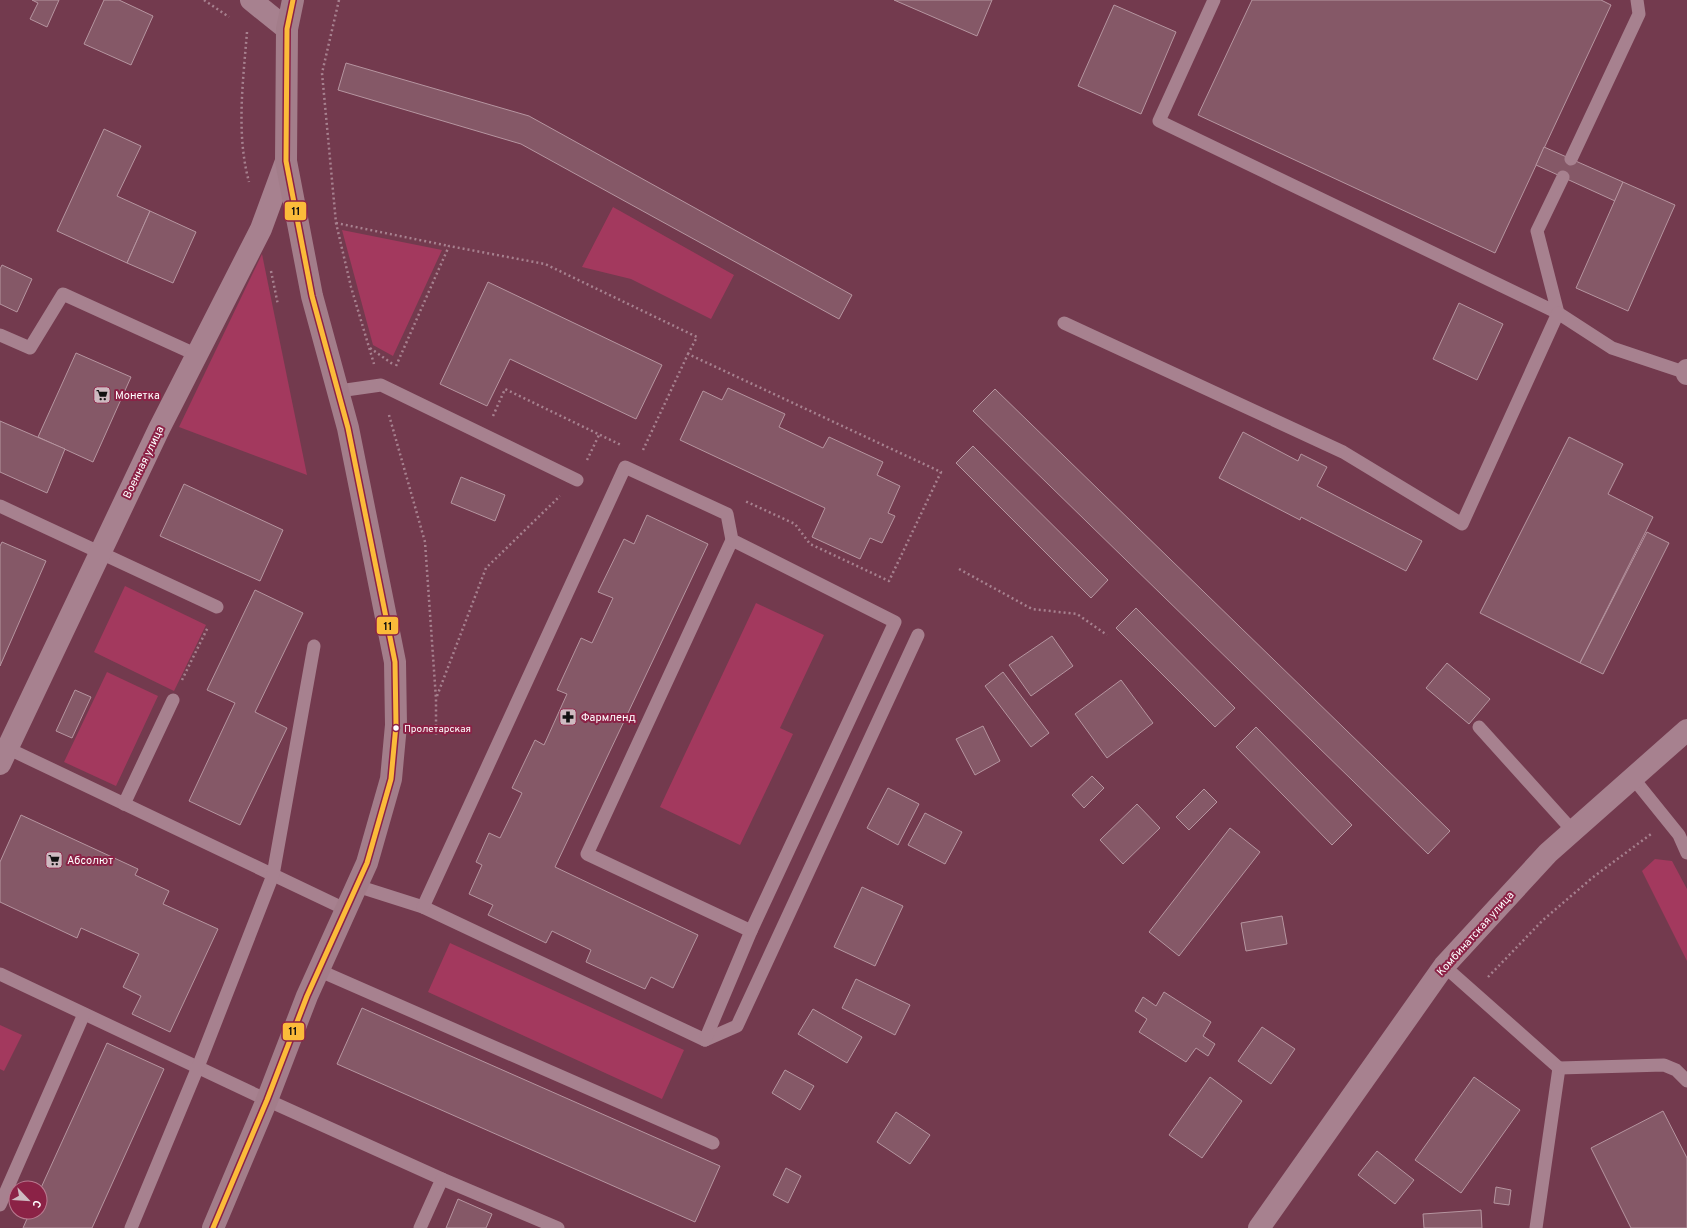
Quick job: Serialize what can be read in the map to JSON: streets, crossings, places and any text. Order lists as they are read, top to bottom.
{
  "streets": {
    "street": ["Военная улица", "Комбинатская улица"]
  },
  "places": {
    "supermarket": ["Монетка", "Абсолют"],
    "pharmacy": ["Фармленд"],
    "other": ["Пролетарская"]
  },
  "lines": ["transit line 11"],
  "north": "bottom right"
}
